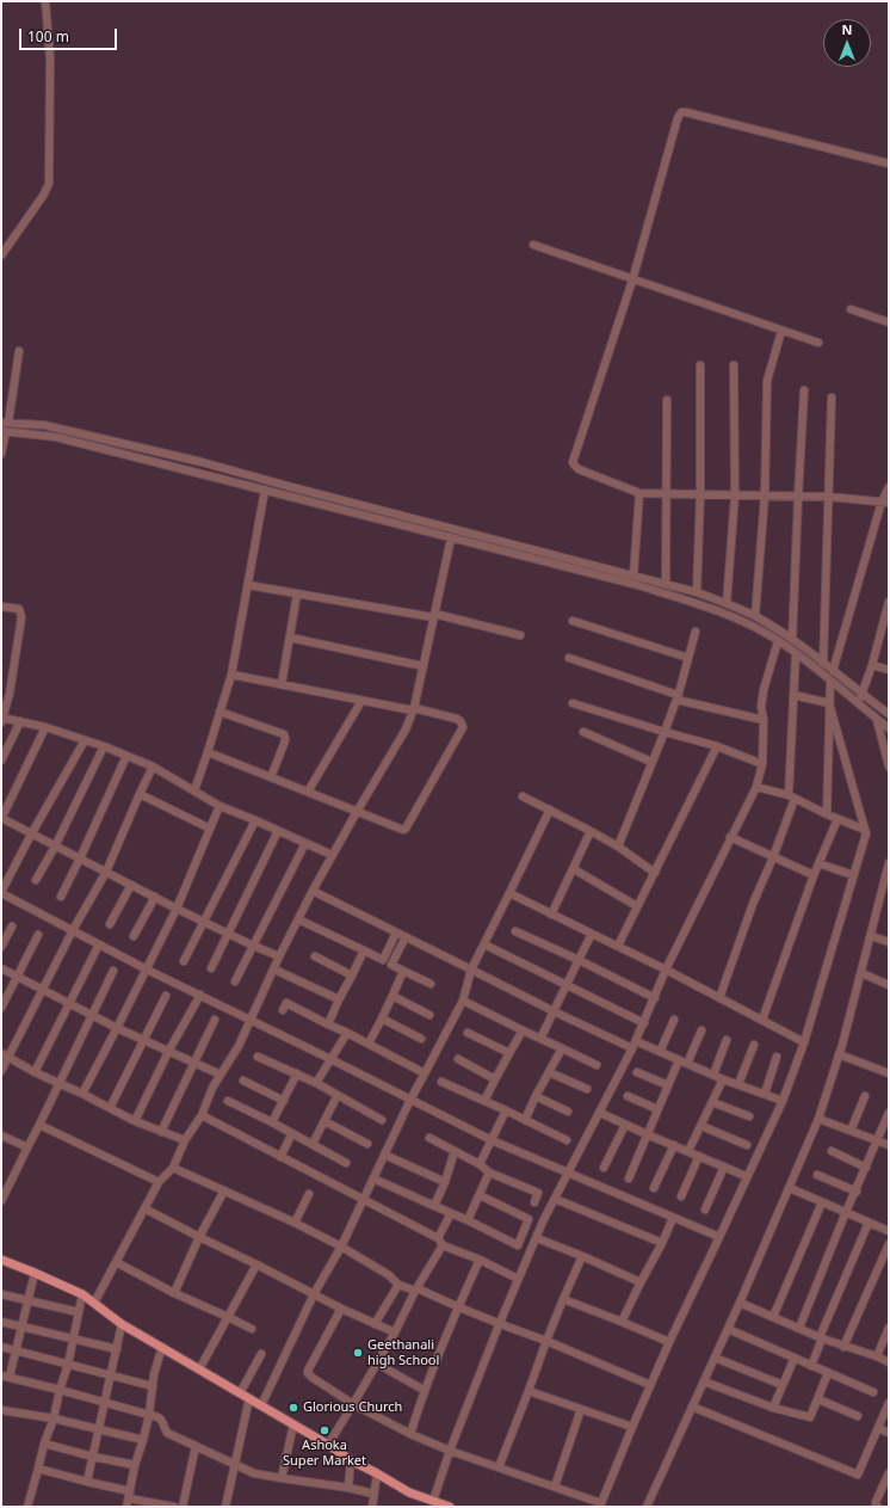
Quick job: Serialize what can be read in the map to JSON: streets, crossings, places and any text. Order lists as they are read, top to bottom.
{
  "places": ["Geethanali high School", "Glorious Church", "Ashoka Super Market"],
  "scale_bar": "100 m",
  "north": "top"
}
